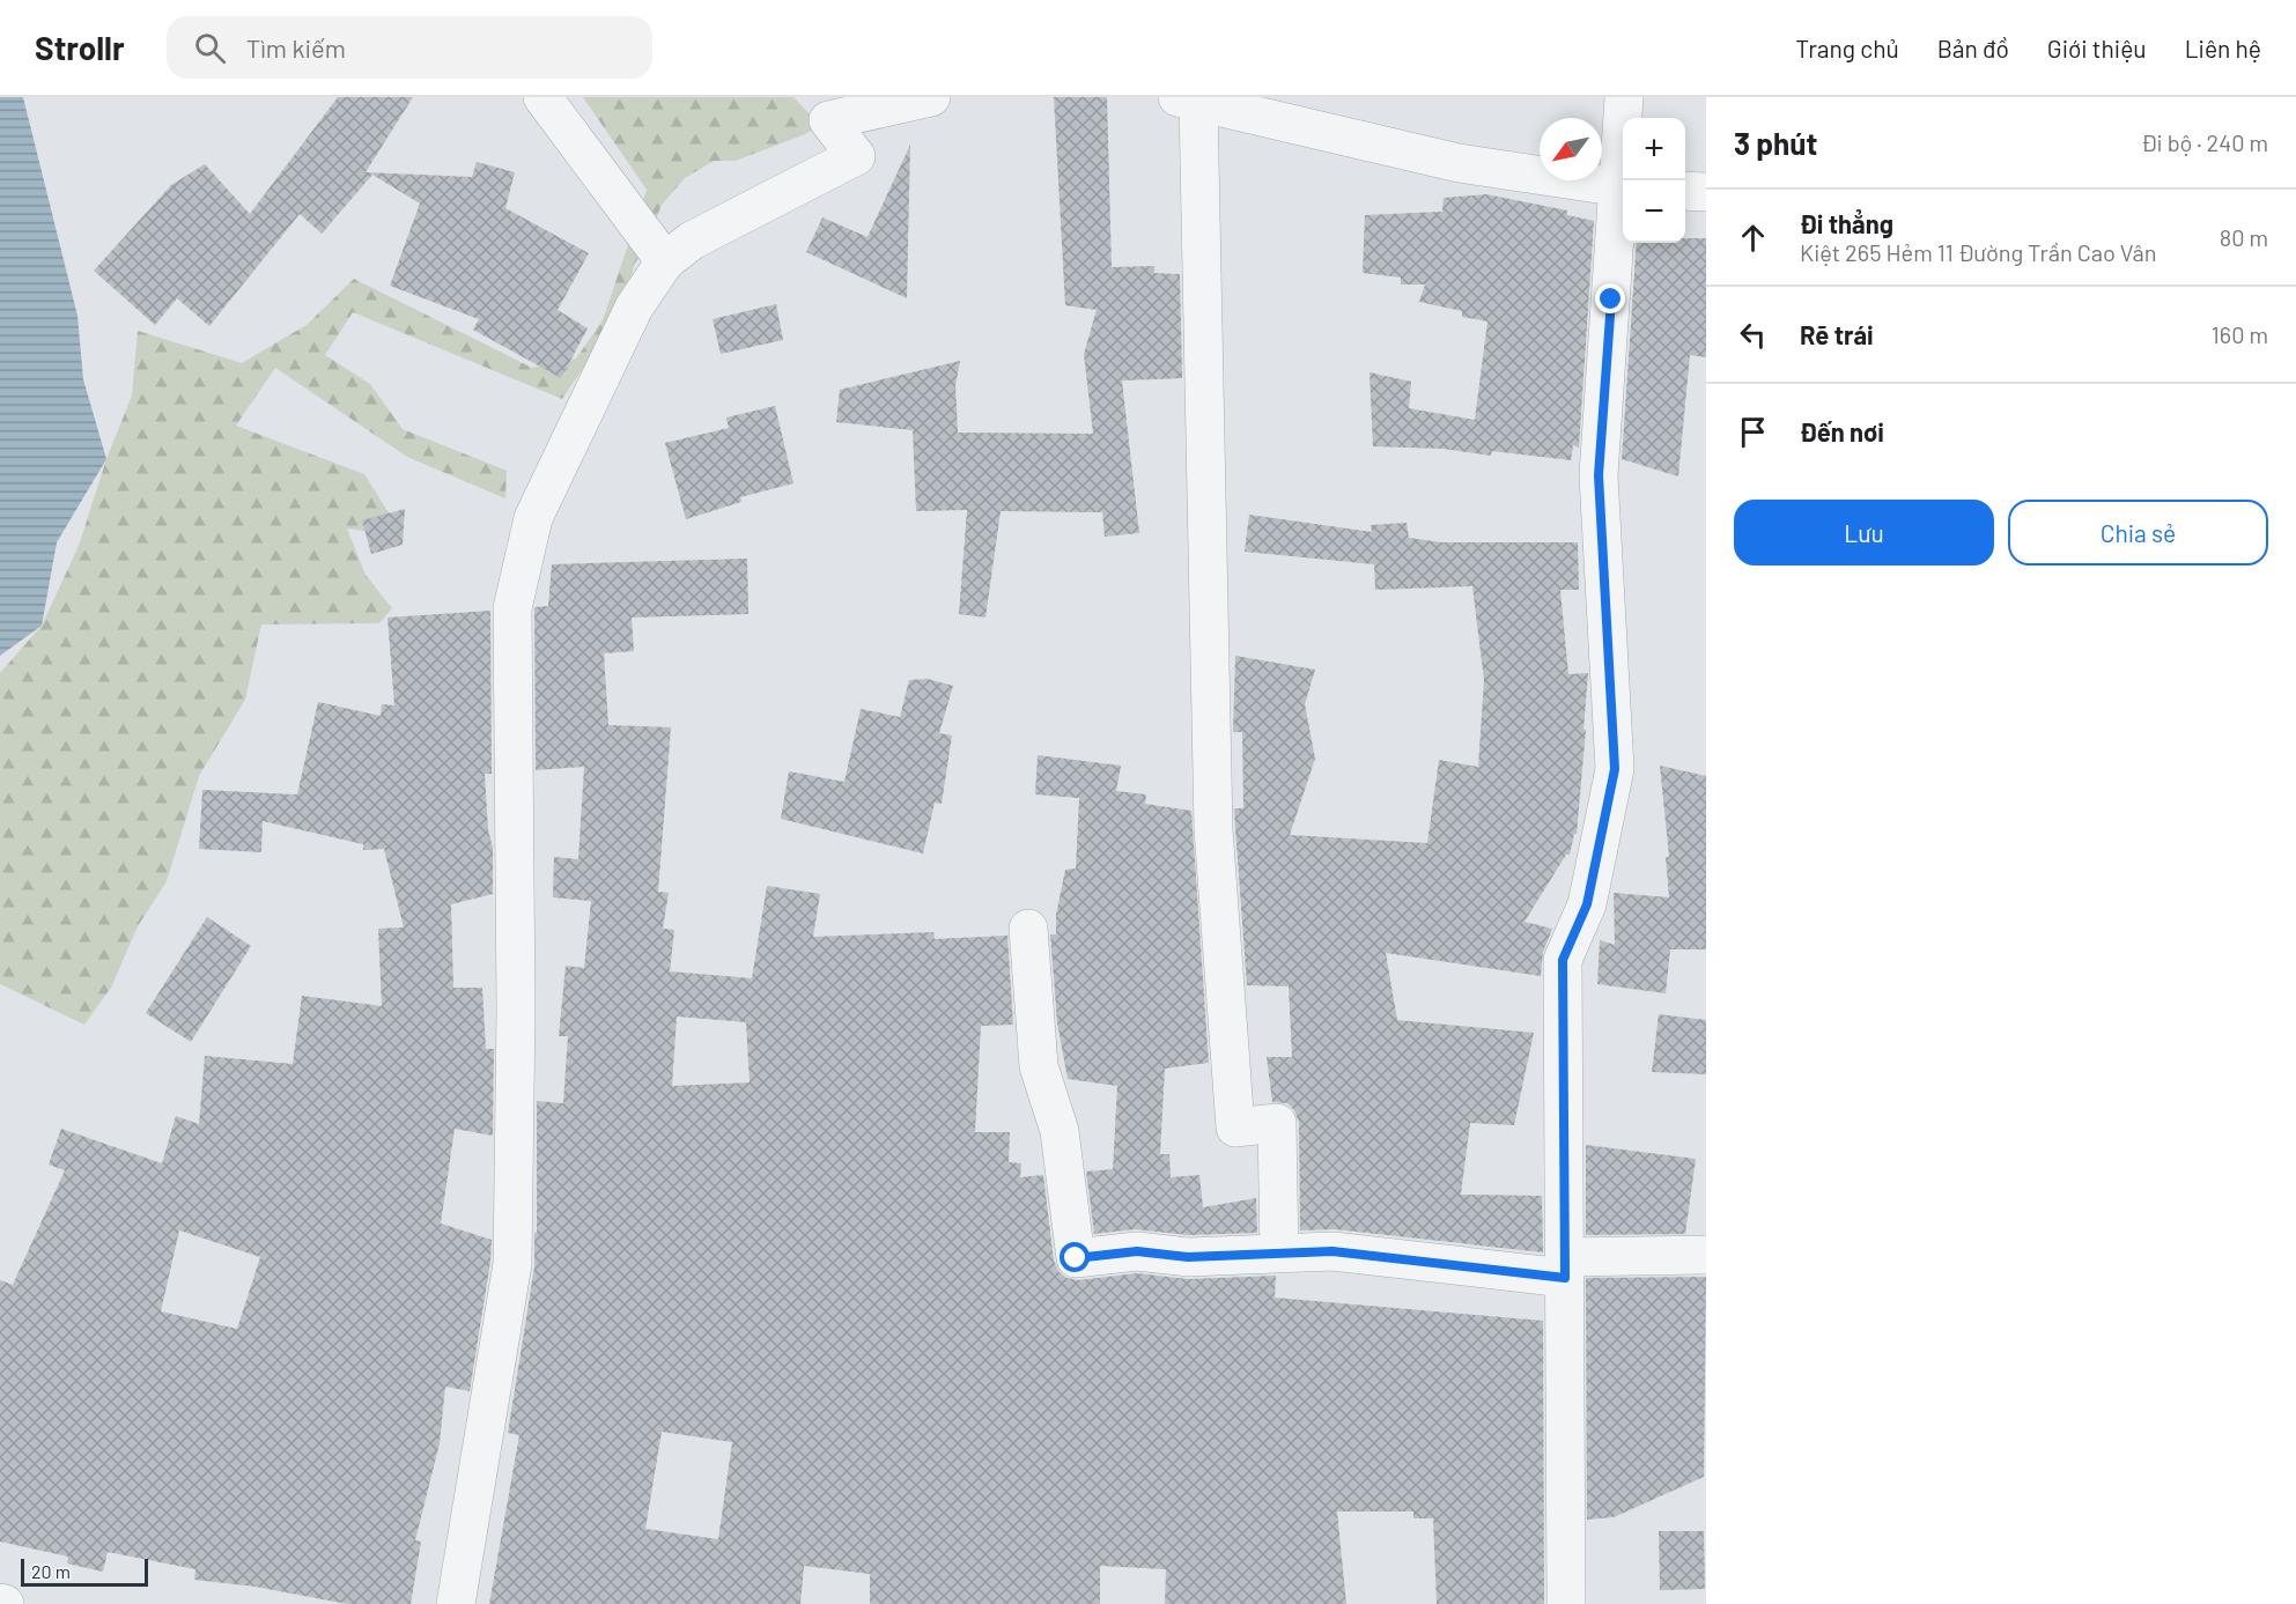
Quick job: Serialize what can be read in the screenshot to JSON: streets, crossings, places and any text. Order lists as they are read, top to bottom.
{
  "scale_bar": "20 m",
  "north": "bottom left",
  "page": {
    "header": "Strollr",
    "search": "Tìm kiếm",
    "nav": [
      "Trang chủ",
      "Bản đồ",
      "Giới thiệu",
      "Liên hệ"
    ],
    "heading": ["3 phút", "Đi bộ · 240 m"],
    "map_buttons": ["+", "−"],
    "list": [
      ["Đi thẳng", "Kiệt 265 Hẻm 11 Đường Trần Cao Vân", "80 m"],
      ["Rẽ trái", "160 m"],
      "Đến nơi"
    ],
    "buttons": ["Lưu", "Chia sẻ"],
    "scale": "20 m"
  }
}
